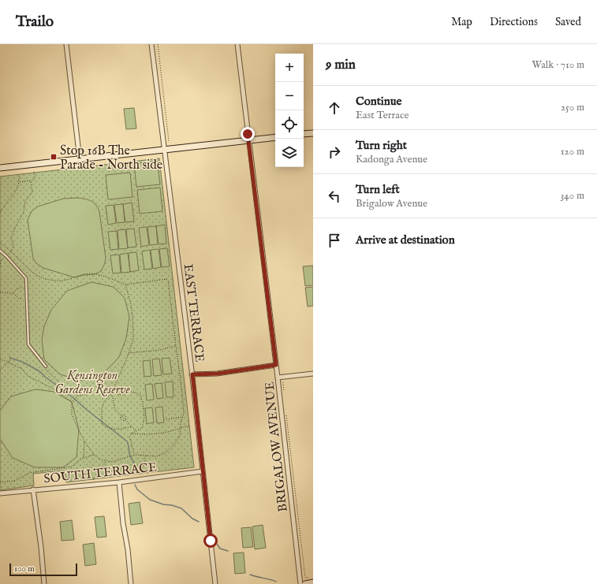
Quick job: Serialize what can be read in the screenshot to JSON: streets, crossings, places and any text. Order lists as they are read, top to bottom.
{
  "streets": {
    "street": ["EAST TERRACE", "BRIGALOW AVENUE", "SOUTH TERRACE"]
  },
  "crossings": [
    ["EAST TERRACE", "SOUTH TERRACE"]
  ],
  "parks": ["Kensington Gardens Reserve"],
  "places": {
    "transit": ["Stop 16B The Parade - North side"]
  },
  "scale_bar": "100 m",
  "page": {
    "header": "Trailo",
    "nav": ["Map", "Directions", "Saved"],
    "heading": ["9 min", "Walk · 710 m"],
    "map_buttons": ["+", "−"],
    "list": [
      ["Continue", "East Terrace", "250 m"],
      ["Turn right", "Kadonga Avenue", "120 m"],
      ["Turn left", "Brigalow Avenue", "340 m"],
      "Arrive at destination"
    ],
    "scale": "100 m"
  }
}
